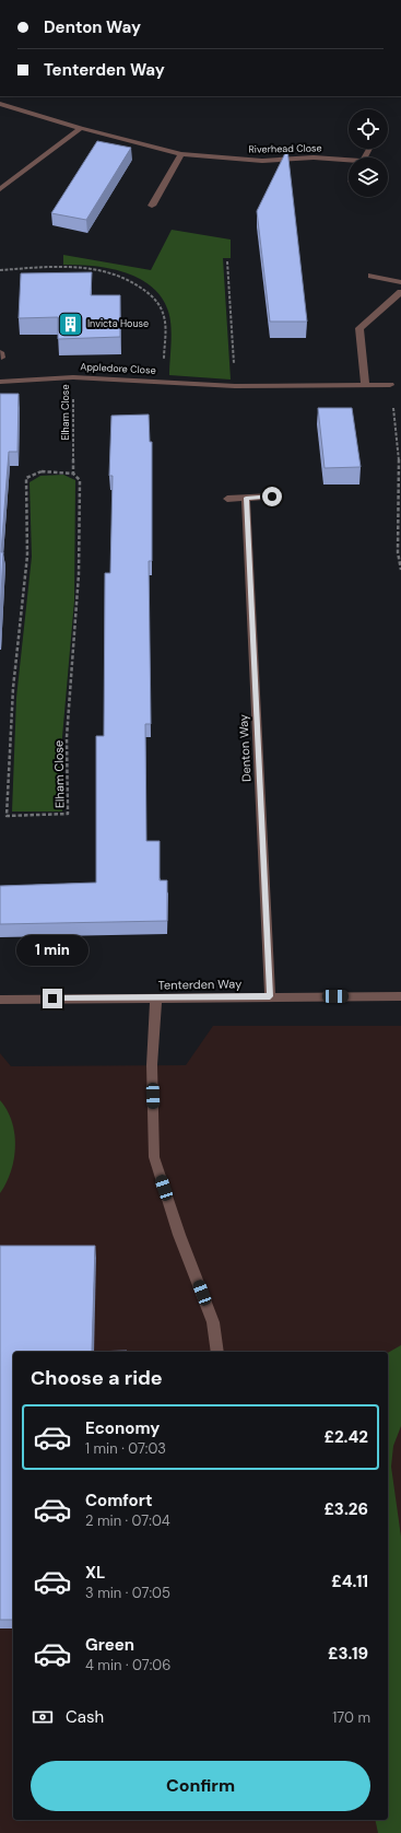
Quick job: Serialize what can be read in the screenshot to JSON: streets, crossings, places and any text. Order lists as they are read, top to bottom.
{
  "streets": {
    "street": [
      "Riverhead Close",
      "Appledore Close",
      "Denton Way",
      "Tenterden Way"
    ],
    "path": ["Elham Close"]
  },
  "crossings": [
    ["Appledore Close", "Elham Close"],
    ["Denton Way", "Tenterden Way"]
  ],
  "places": {
    "building": ["Invicta House"]
  },
  "page": {
    "banner": ["Denton Way", "Tenterden Way"],
    "bubble": "1 min",
    "heading": "Choose a ride",
    "list": [
      {
        "name": "Economy",
        "note": "1 min · 07:03",
        "value": "£2.42"
      },
      {
        "name": "Comfort",
        "note": "2 min · 07:04",
        "value": "£3.26"
      },
      {
        "name": "XL",
        "note": "3 min · 07:05",
        "value": "£4.11"
      },
      {
        "name": "Green",
        "note": "4 min · 07:06",
        "value": "£3.19"
      }
    ],
    "pay": ["Cash", "170 m"],
    "buttons": "Confirm"
  }
}
